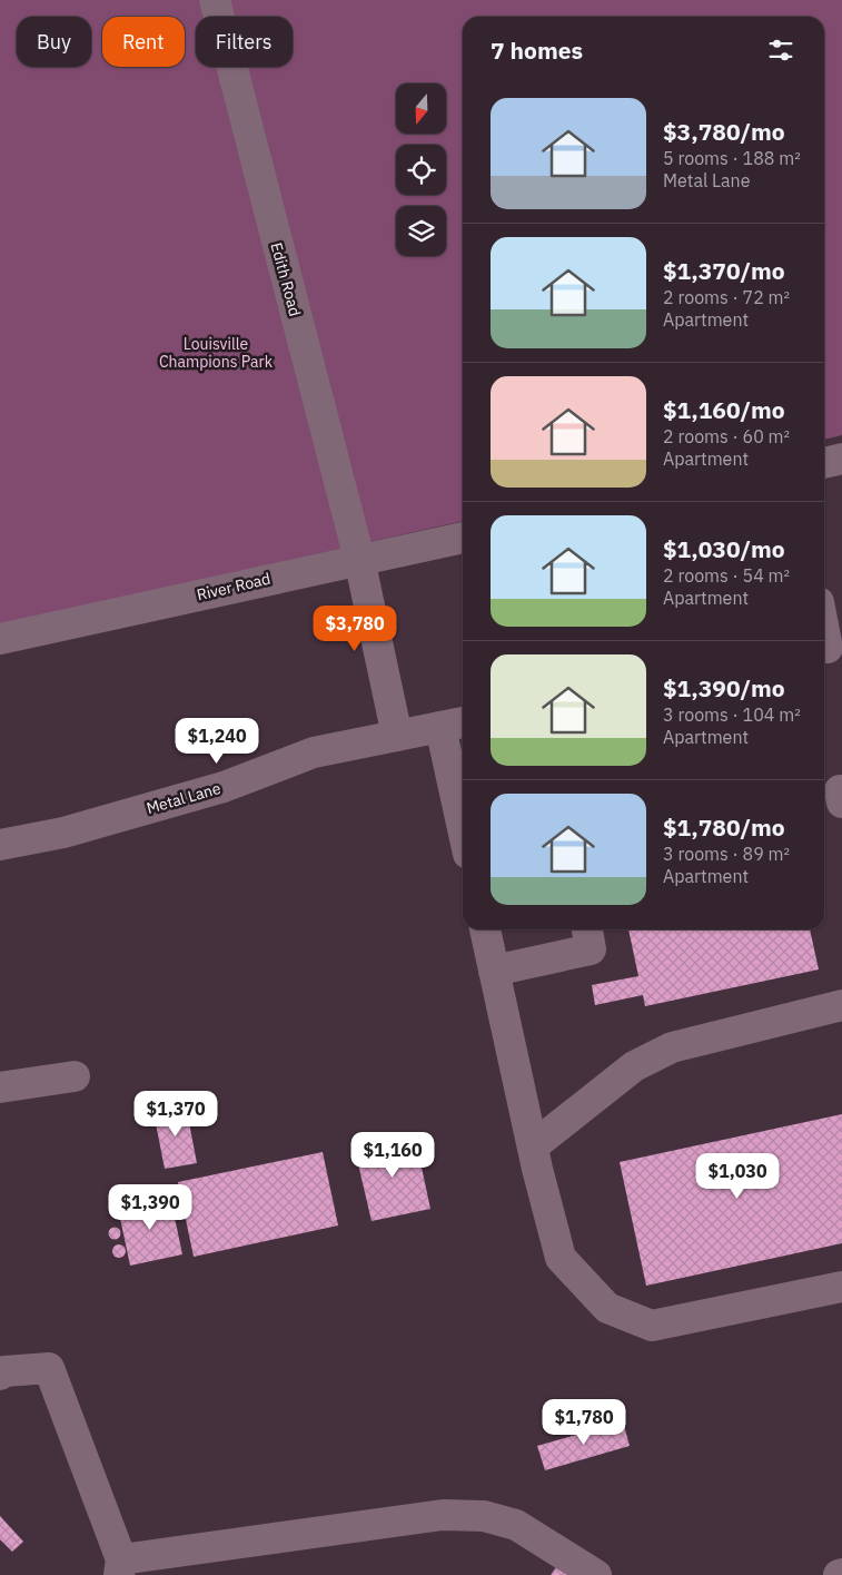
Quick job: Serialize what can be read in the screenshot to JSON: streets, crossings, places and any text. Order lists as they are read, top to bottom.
{
  "streets": {
    "street": ["Edith Road", "River Road", "Metal Lane"]
  },
  "crossings": [
    ["Edith Road", "River Road"]
  ],
  "parks": ["Louisville Champions Park"],
  "north": "bottom",
  "page": {
    "chip": ["Buy", "Rent", "Filters"],
    "heading": "7 homes",
    "list": [
      {
        "name": "$3,780/mo",
        "note": "5 rooms · 188 m² · Metal Lane"
      },
      {
        "name": "$1,370/mo",
        "note": "2 rooms · 72 m² · Apartment"
      },
      {
        "name": "$1,160/mo",
        "note": "2 rooms · 60 m² · Apartment"
      },
      {
        "name": "$1,030/mo",
        "note": "2 rooms · 54 m² · Apartment"
      },
      {
        "name": "$1,390/mo",
        "note": "3 rooms · 104 m² · Apartment"
      },
      {
        "name": "$1,780/mo",
        "note": "3 rooms · 89 m² · Apartment"
      }
    ],
    "price": [
      "$3,780",
      "$1,240",
      "$1,370",
      "$1,160",
      "$1,030",
      "$1,390",
      "$1,780"
    ]
  }
}
